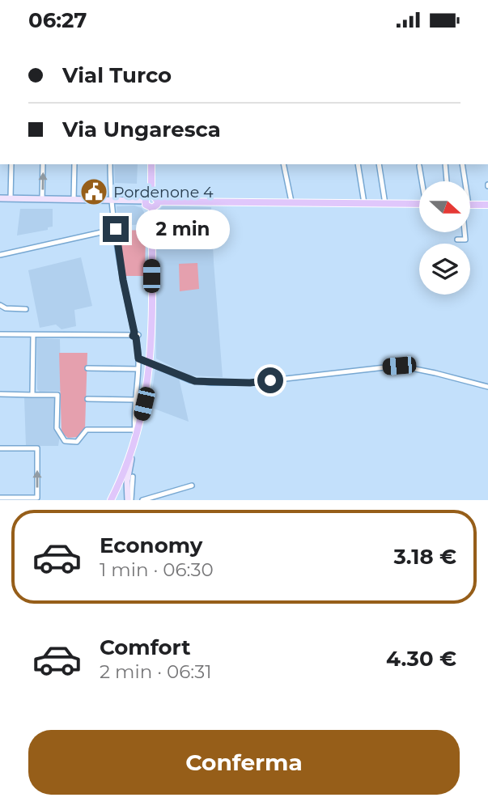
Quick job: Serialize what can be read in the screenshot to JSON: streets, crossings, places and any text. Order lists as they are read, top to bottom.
{
  "places": {
    "public building": ["Pordenone 4"]
  },
  "north": "right",
  "page": {
    "status": "06:27",
    "banner": ["Vial Turco", "Via Ungaresca"],
    "bubble": "2 min",
    "list": [
      {
        "name": "Economy",
        "note": "1 min · 06:30",
        "value": "3.18 €"
      },
      {
        "name": "Comfort",
        "note": "2 min · 06:31",
        "value": "4.30 €"
      }
    ],
    "buttons": "Conferma"
  }
}
